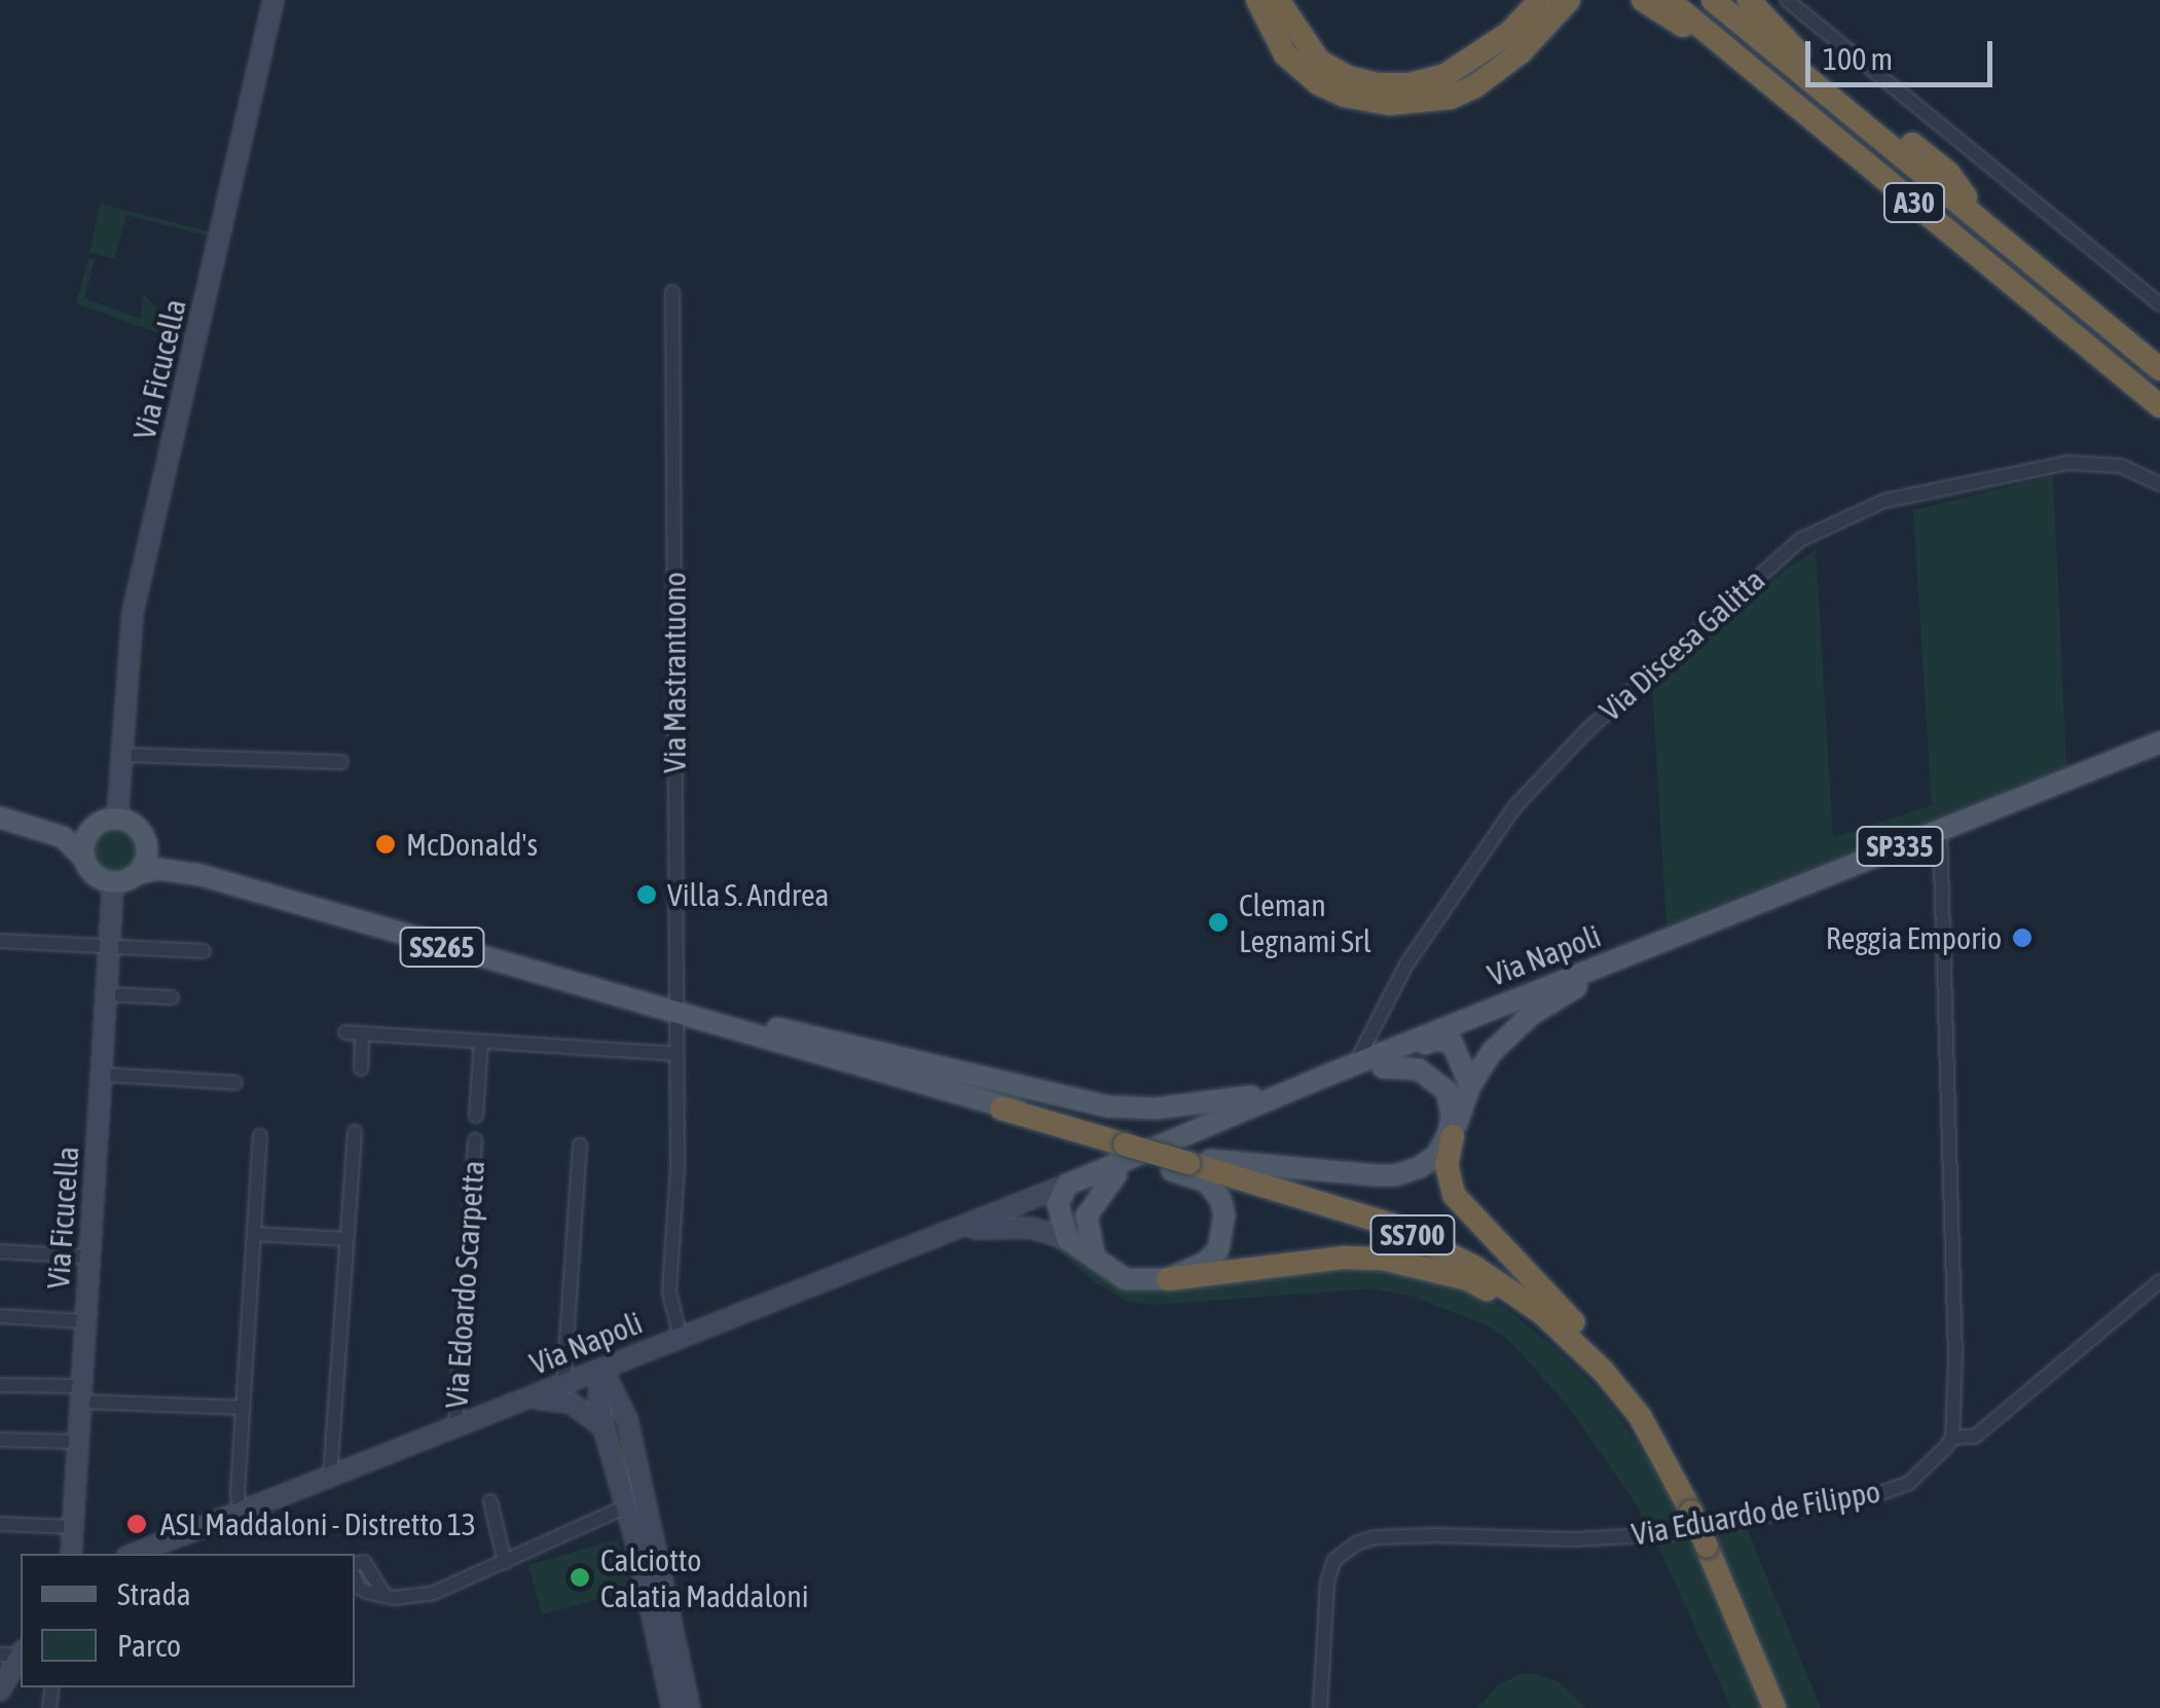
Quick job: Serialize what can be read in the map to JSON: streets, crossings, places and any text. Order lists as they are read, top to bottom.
{
  "streets": {
    "highway": ["A30", "SS700"],
    "main road": ["SP335", "SS265", "Via Napoli"],
    "street": [
      "Via Ficucella",
      "Via Discesa Galitta",
      "Via Mastrantuono",
      "Via Edoardo Scarpetta",
      "Via Eduardo de Filippo"
    ]
  },
  "crossings": [
    ["Via Ficucella", "SS265"],
    ["Via Discesa Galitta", "Via Napoli"],
    ["Via Mastrantuono", "SS265"],
    ["Via Mastrantuono", "Via Napoli"],
    ["Via Mastrantuono", "SS700"],
    ["SP335", "Via Napoli"],
    ["SS265", "SS700"],
    ["Via Napoli", "Via Edoardo Scarpetta"]
  ],
  "places": [
    "McDonald's",
    "Villa S. Andrea",
    "Cleman Legnami Srl",
    "Reggia Emporio",
    "ASL Maddaloni - Distretto 13",
    "Calciotto Calatia Maddaloni"
  ],
  "legend": ["Strada", "Parco"],
  "scale_bar": "100 m"
}
